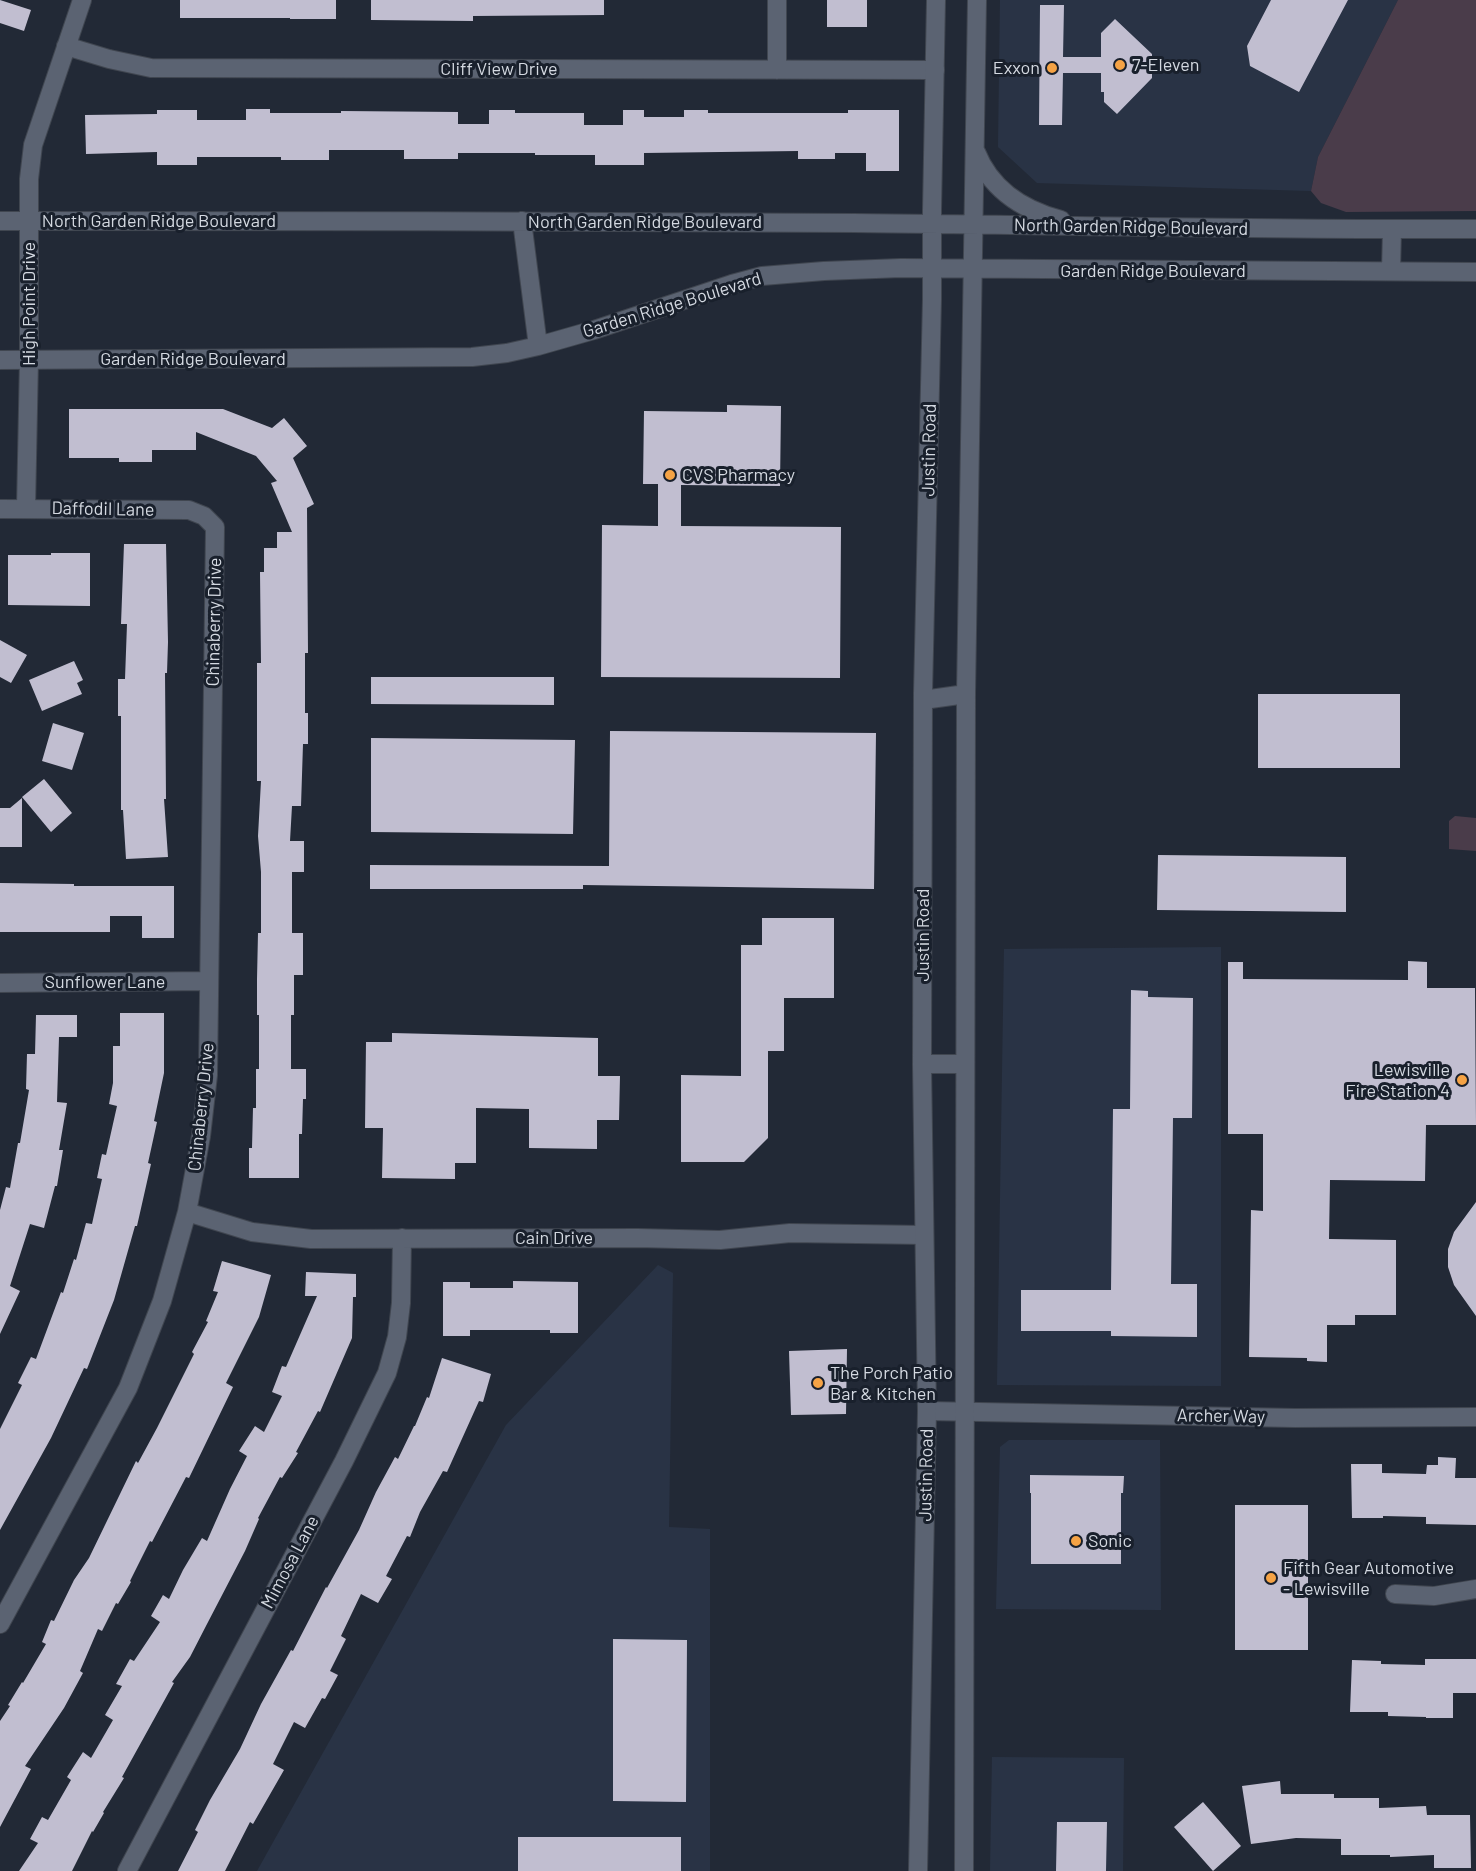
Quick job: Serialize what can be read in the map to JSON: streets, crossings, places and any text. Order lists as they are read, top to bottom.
{
  "streets": {
    "main road": [
      "Cliff View Drive",
      "North Garden Ridge Boulevard",
      "Garden Ridge Boulevard",
      "High Point Drive",
      "Justin Road",
      "Daffodil Lane",
      "Chinaberry Drive",
      "Sunflower Lane",
      "Cain Drive",
      "Archer Way",
      "Mimosa Lane"
    ]
  },
  "crossings": [
    ["Cliff View Drive", "High Point Drive"],
    ["Cliff View Drive", "Justin Road"],
    ["North Garden Ridge Boulevard", "High Point Drive"],
    ["North Garden Ridge Boulevard", "Justin Road"],
    ["Garden Ridge Boulevard", "High Point Drive"],
    ["Garden Ridge Boulevard", "Justin Road"],
    ["High Point Drive", "Daffodil Lane"],
    ["Justin Road", "Cain Drive"],
    ["Justin Road", "Archer Way"],
    ["Daffodil Lane", "Chinaberry Drive"],
    ["Chinaberry Drive", "Sunflower Lane"],
    ["Chinaberry Drive", "Cain Drive"],
    ["Cain Drive", "Mimosa Lane"]
  ],
  "places": [
    "7-Eleven",
    "Exxon",
    "CVS Pharmacy",
    "Lewisville Fire Station 4",
    "The Porch Patio Bar & Kitchen",
    "Sonic",
    "Fifth Gear Automotive - Lewisville"
  ]
}
